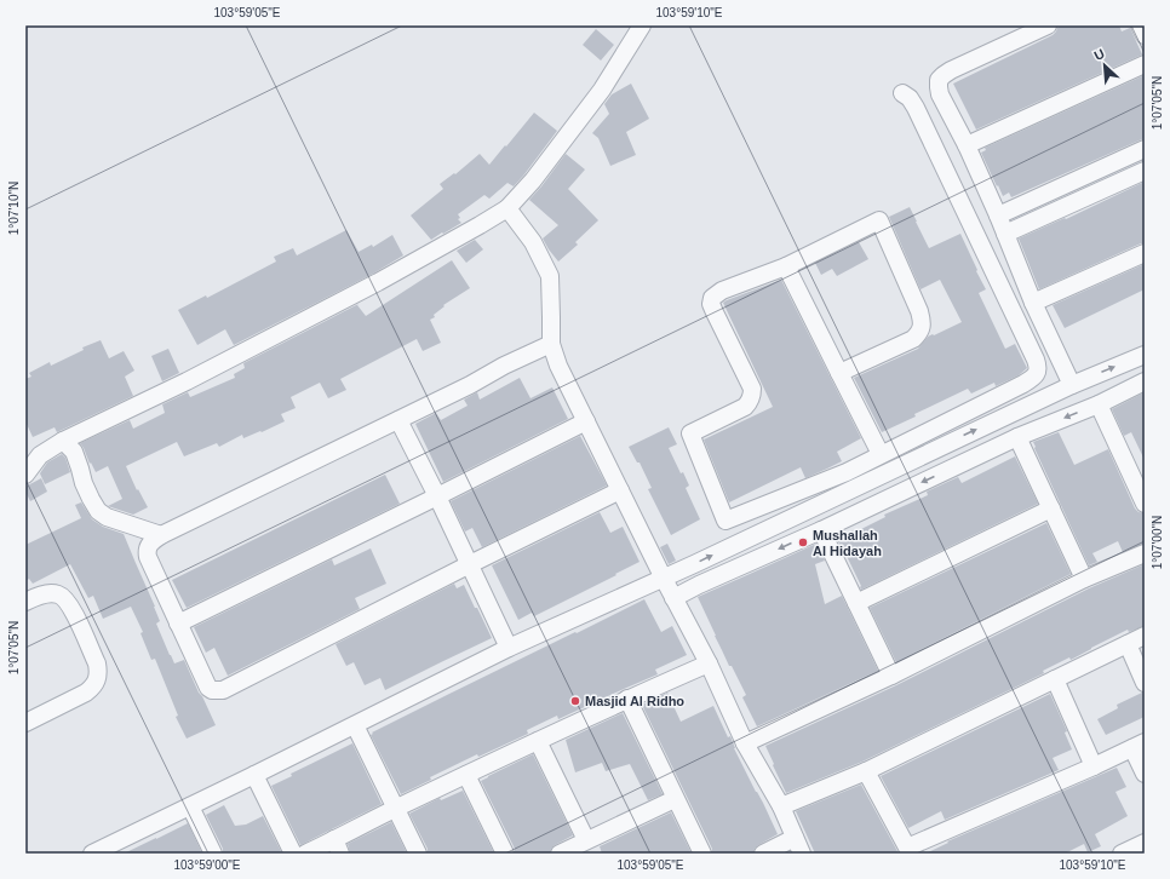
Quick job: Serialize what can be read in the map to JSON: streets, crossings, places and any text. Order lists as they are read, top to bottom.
{
  "places": ["Mushallah Al Hidayah", "Masjid Al Ridho"],
  "north": "top left",
  "coordinates": [
    "103°59'05\"E",
    "103°59'10\"E",
    "1°07'05\"N",
    "1°07'10\"N",
    "1°07'00\"N",
    "103°59'00\"E"
  ]
}
